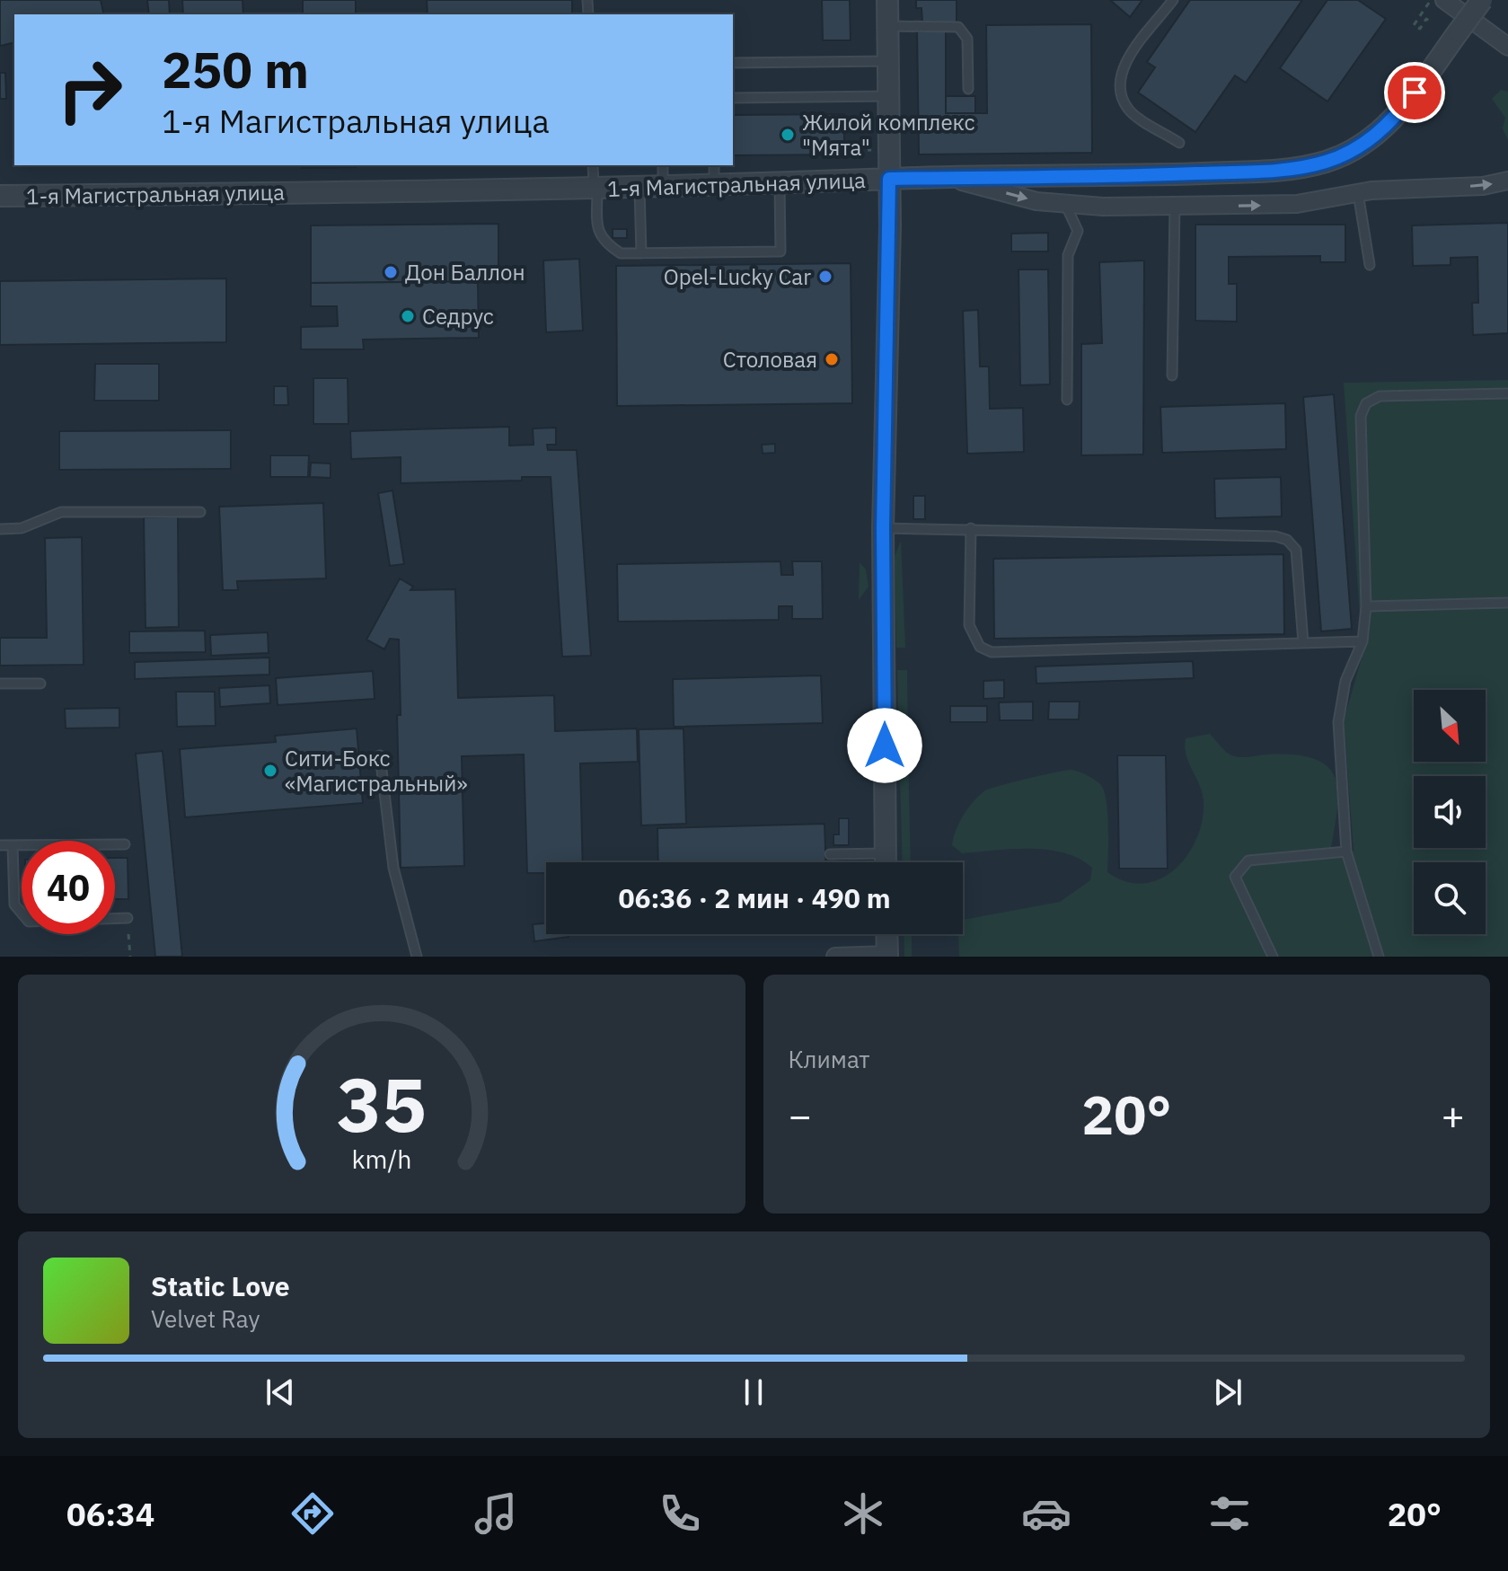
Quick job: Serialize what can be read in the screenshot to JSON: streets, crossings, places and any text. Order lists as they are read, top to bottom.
{
  "streets": {
    "street": ["1-я Магистральная улица"]
  },
  "places": [
    "Жилой комплекс \"Мята\"",
    "Дон Баллон",
    "Opel-Lucky Car",
    "Седрус",
    "Столовая",
    "Сити-Бокс «Магистральный»"
  ],
  "north": "bottom right",
  "page": {
    "turn": ["250 m", "1-я Магистральная улица"],
    "limit": "40",
    "trip": "06:36 · 2 мин · 490 m",
    "tile": "Климат",
    "heat": ["−", "20°", "+"],
    "song": ["Static Love", "Velvet Ray"],
    "tabs": ["06:34", "20°"],
    "gauge": ["35", "km/h"]
  }
}
